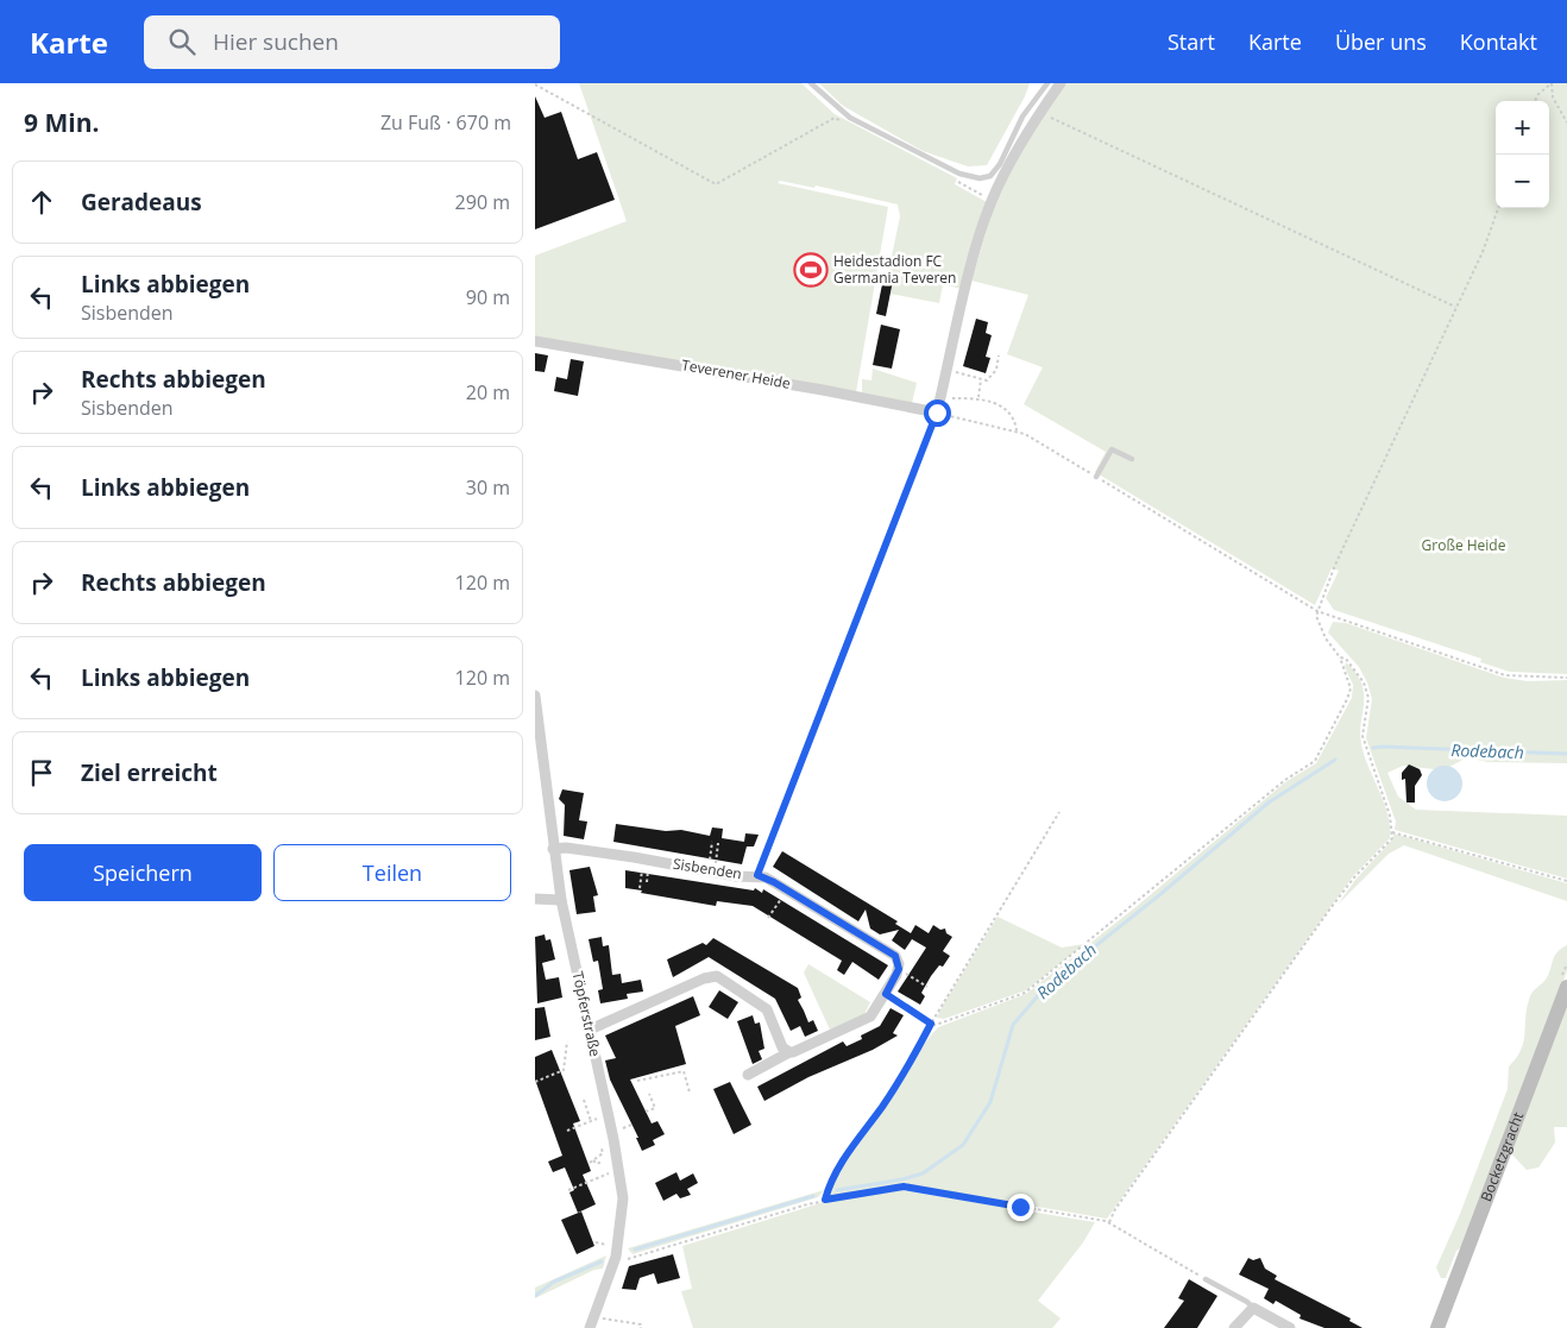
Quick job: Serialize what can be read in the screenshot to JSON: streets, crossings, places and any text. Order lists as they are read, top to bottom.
{
  "streets": {
    "street": [
      "Teverener Heide",
      "Sisbenden",
      "Töpferstraße",
      "Bocketzgracht"
    ]
  },
  "crossings": [
    ["Sisbenden", "Töpferstraße"]
  ],
  "water": ["Rodebach"],
  "parks": ["Große Heide"],
  "places": {
    "sports": ["Heidestadion FC Germania Teveren"]
  },
  "page": {
    "header": "Karte",
    "search": "Hier suchen",
    "nav": [
      "Start",
      "Karte",
      "Über uns",
      "Kontakt"
    ],
    "heading": ["9 Min.", "Zu Fuß · 670 m"],
    "map_buttons": ["+", "−"],
    "list": [
      ["Geradeaus", "290 m"],
      ["Links abbiegen", "Sisbenden", "90 m"],
      ["Rechts abbiegen", "Sisbenden", "20 m"],
      ["Links abbiegen", "30 m"],
      ["Rechts abbiegen", "120 m"],
      ["Links abbiegen", "120 m"],
      "Ziel erreicht"
    ],
    "buttons": ["Speichern", "Teilen"]
  }
}
